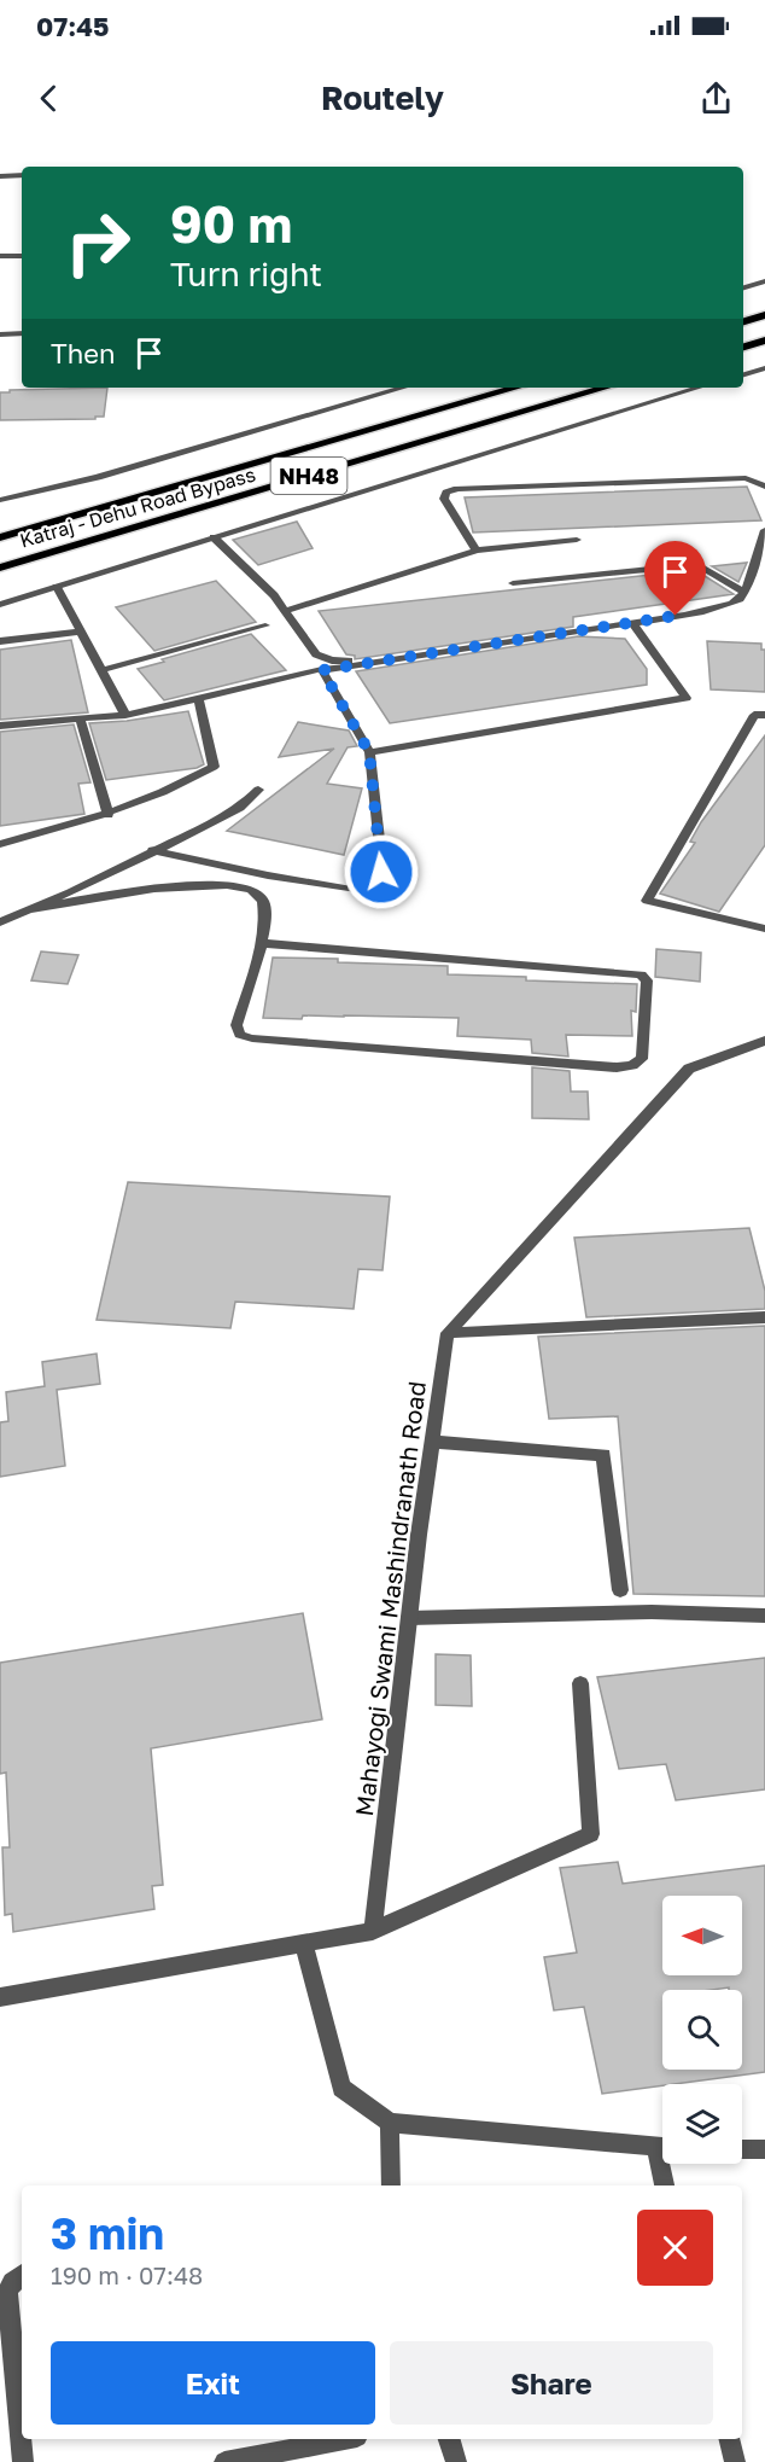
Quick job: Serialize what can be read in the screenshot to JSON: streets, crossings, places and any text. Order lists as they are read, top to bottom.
{
  "streets": {
    "highway": ["NH48", "Katraj - Dehu Road Bypass"],
    "street": ["Mahayogi Swami Mashindranath Road"]
  },
  "north": "left",
  "page": {
    "status": "07:45",
    "header": "Routely",
    "turn": ["90 m", "Turn right"],
    "then": "Then",
    "heading": ["3 min", "190 m · 07:48"],
    "buttons": ["Exit", "Share"]
  }
}
